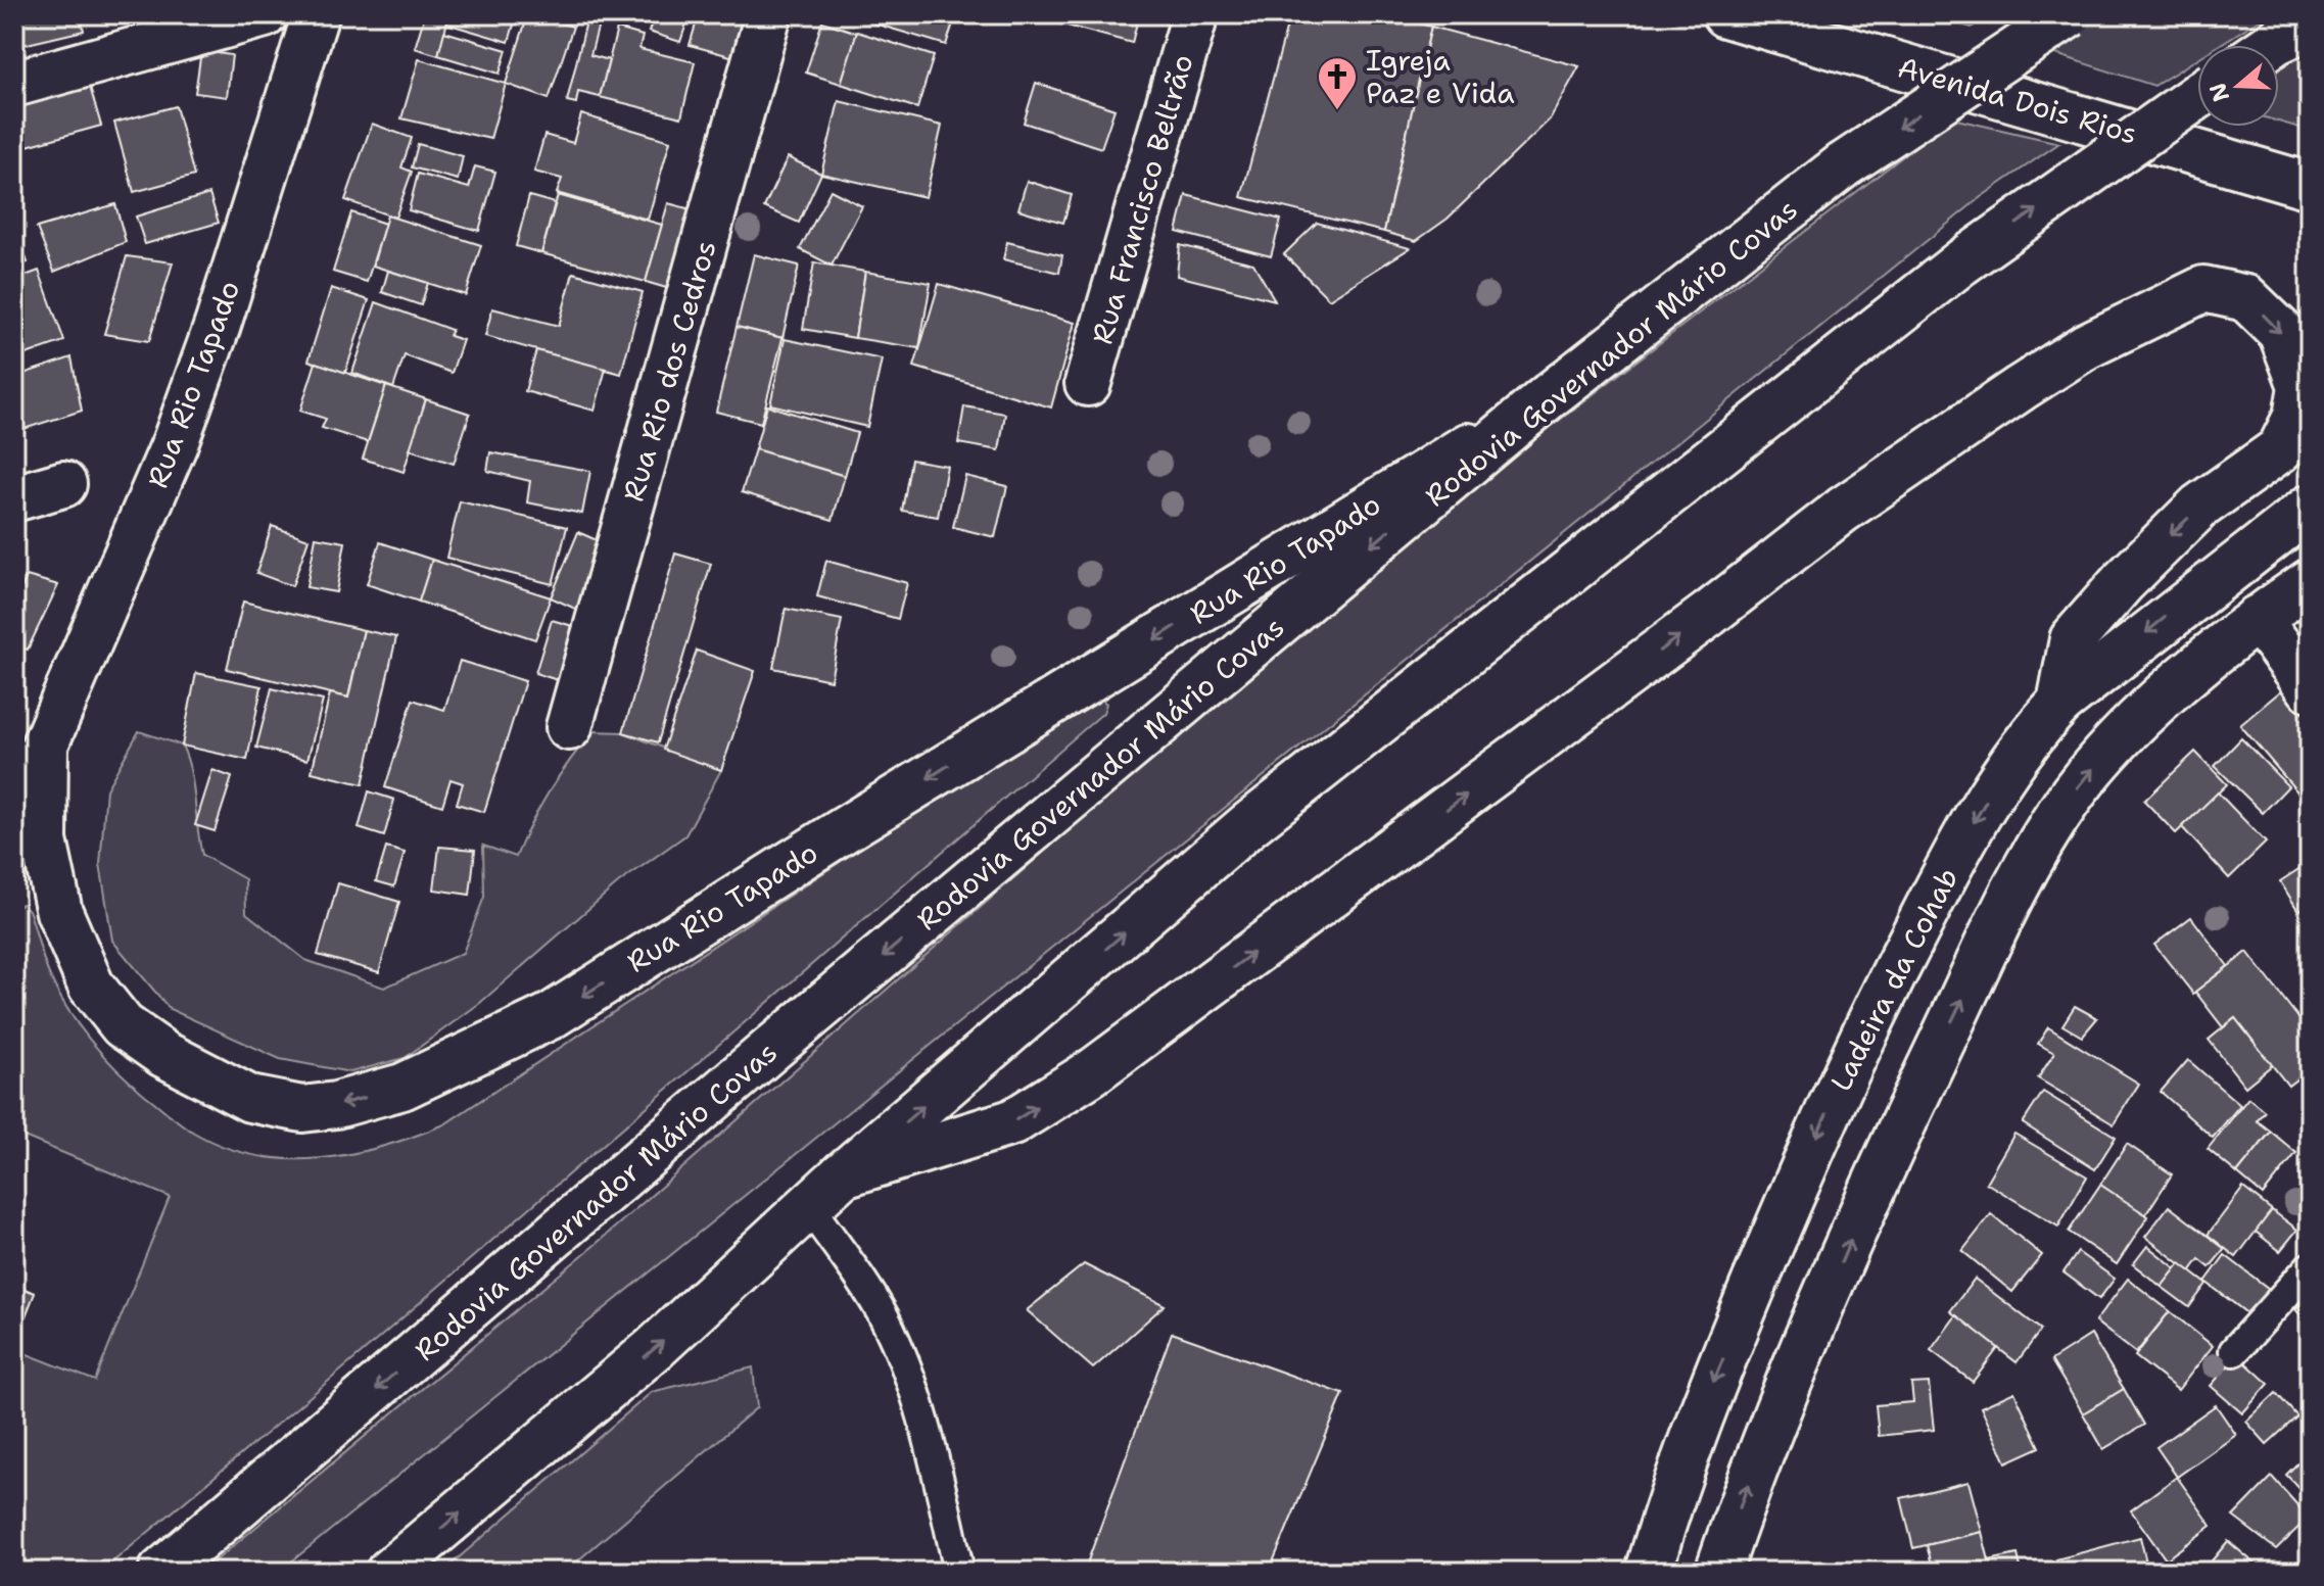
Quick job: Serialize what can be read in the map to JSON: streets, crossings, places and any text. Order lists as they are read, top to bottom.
{
  "streets": {
    "main road": [
      "Avenida Dois Rios",
      "Rua Francisco Beltrão",
      "Rodovia Governador Mário Covas",
      "Rua Rio dos Cedros",
      "Rua Rio Tapado",
      "Ladeira da Cohab"
    ]
  },
  "crossings": [
    ["Rodovia Governador Mário Covas", "Rua Rio Tapado"]
  ],
  "places": {
    "church": ["Igreja Paz e Vida"]
  },
  "north": "left"
}
